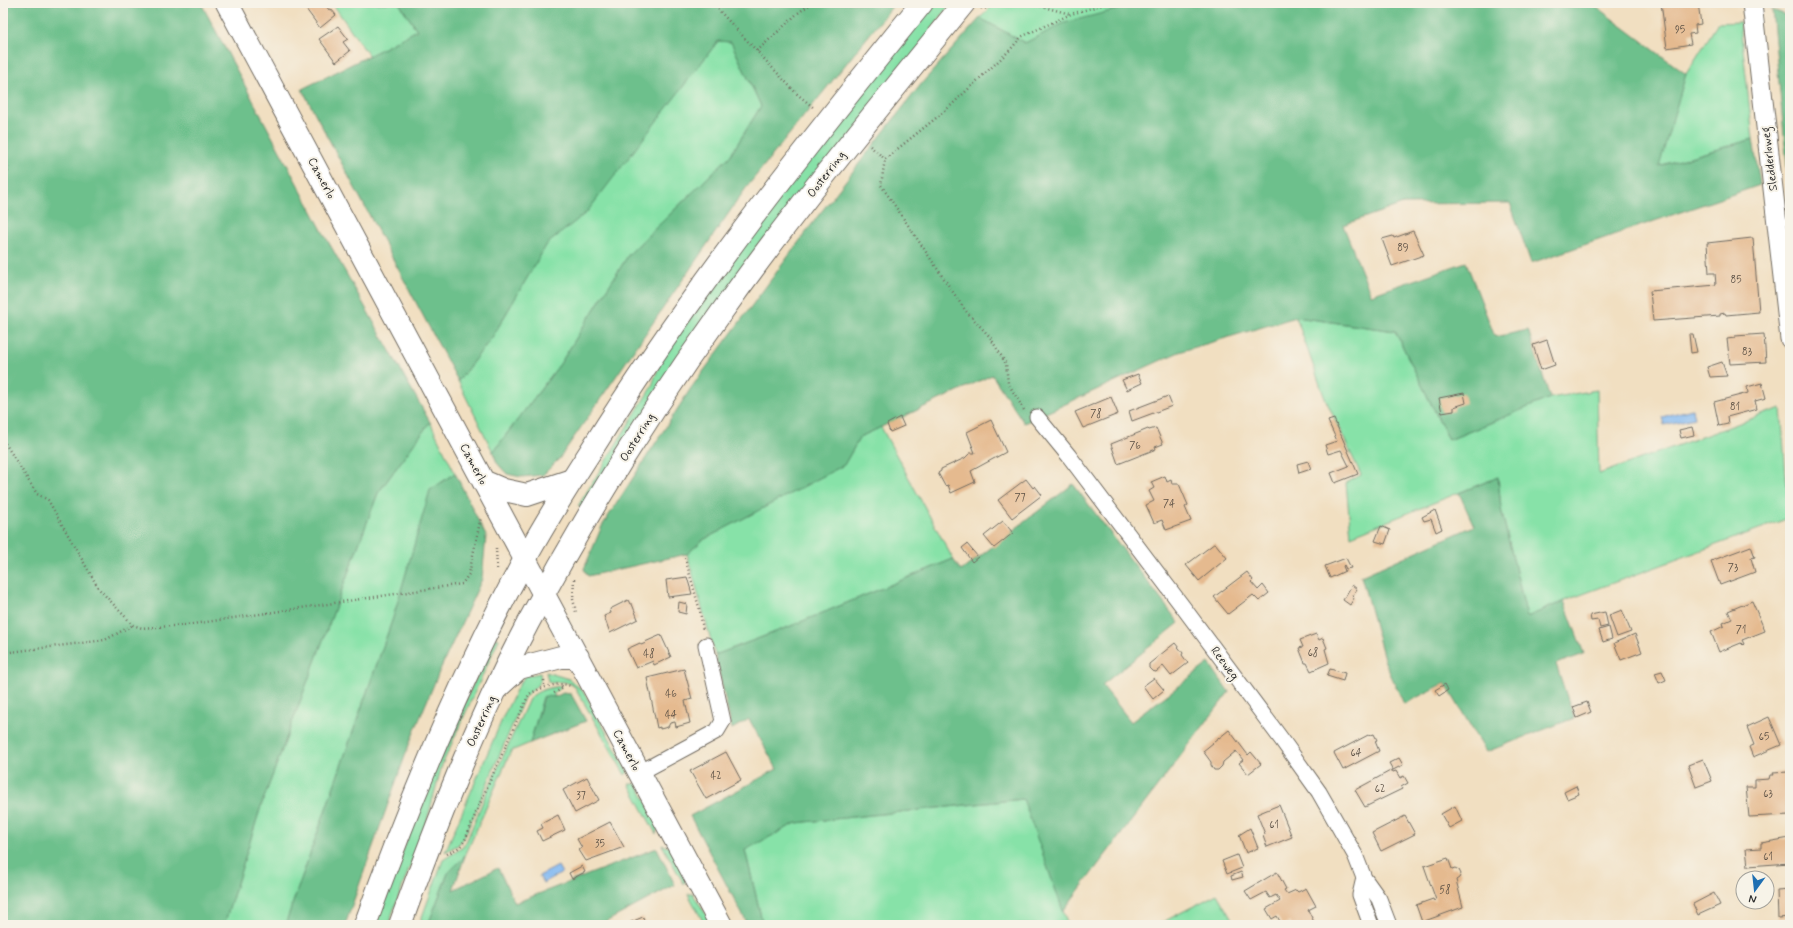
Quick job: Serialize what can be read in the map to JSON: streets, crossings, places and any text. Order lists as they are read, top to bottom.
{
  "streets": {
    "main road": ["Oosterring", "Camerlo"],
    "street": ["Sledderloweg", "Reeweg"]
  },
  "crossings": [
    ["Oosterring", "Camerlo"]
  ],
  "house_numbers": [
    "95",
    "89",
    "85",
    "83",
    "81",
    "78",
    "76",
    "77",
    "74",
    "73",
    "71",
    "68",
    "48",
    "46",
    "44",
    "65",
    "64",
    "42",
    "62",
    "63",
    "37",
    "61",
    "35",
    "61",
    "58"
  ],
  "north": "bottom"
}
